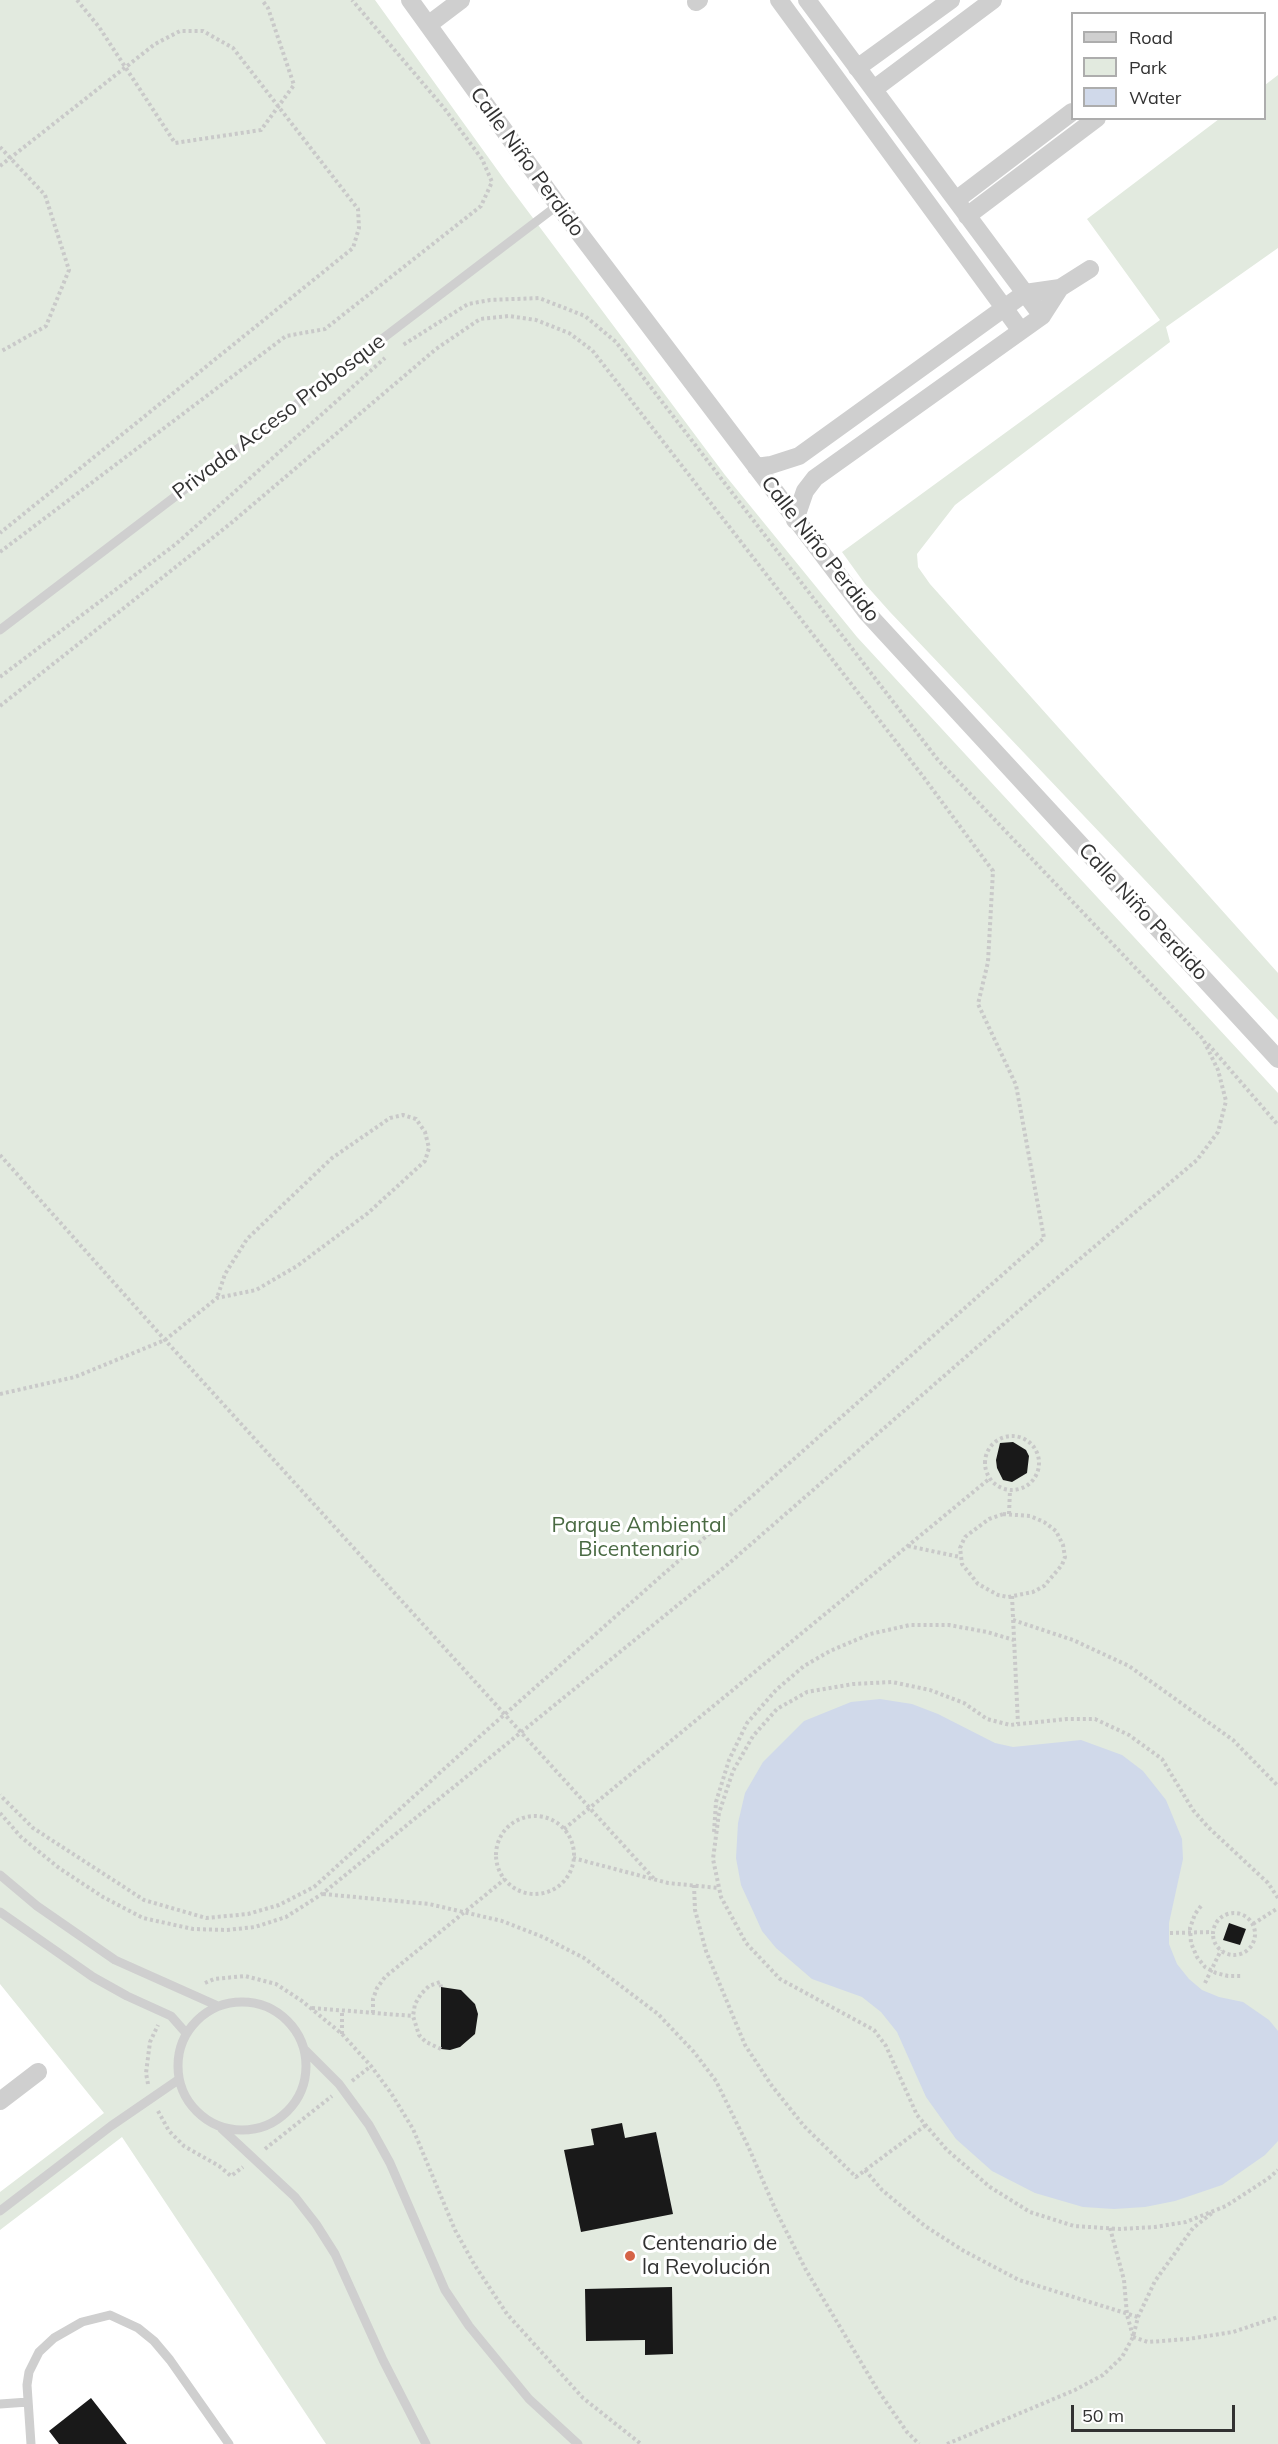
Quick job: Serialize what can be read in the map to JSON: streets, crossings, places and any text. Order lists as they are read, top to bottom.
{
  "streets": {
    "street": ["Calle Niño Perdido"],
    "lane": ["Privada Acceso Probosque"]
  },
  "crossings": [
    ["Calle Niño Perdido", "Privada Acceso Probosque"]
  ],
  "parks": ["Parque Ambiental Bicentenario"],
  "places": ["Centenario de la Revolución"],
  "legend": ["Road", "Park", "Water"],
  "scale_bar": "50 m"
}
